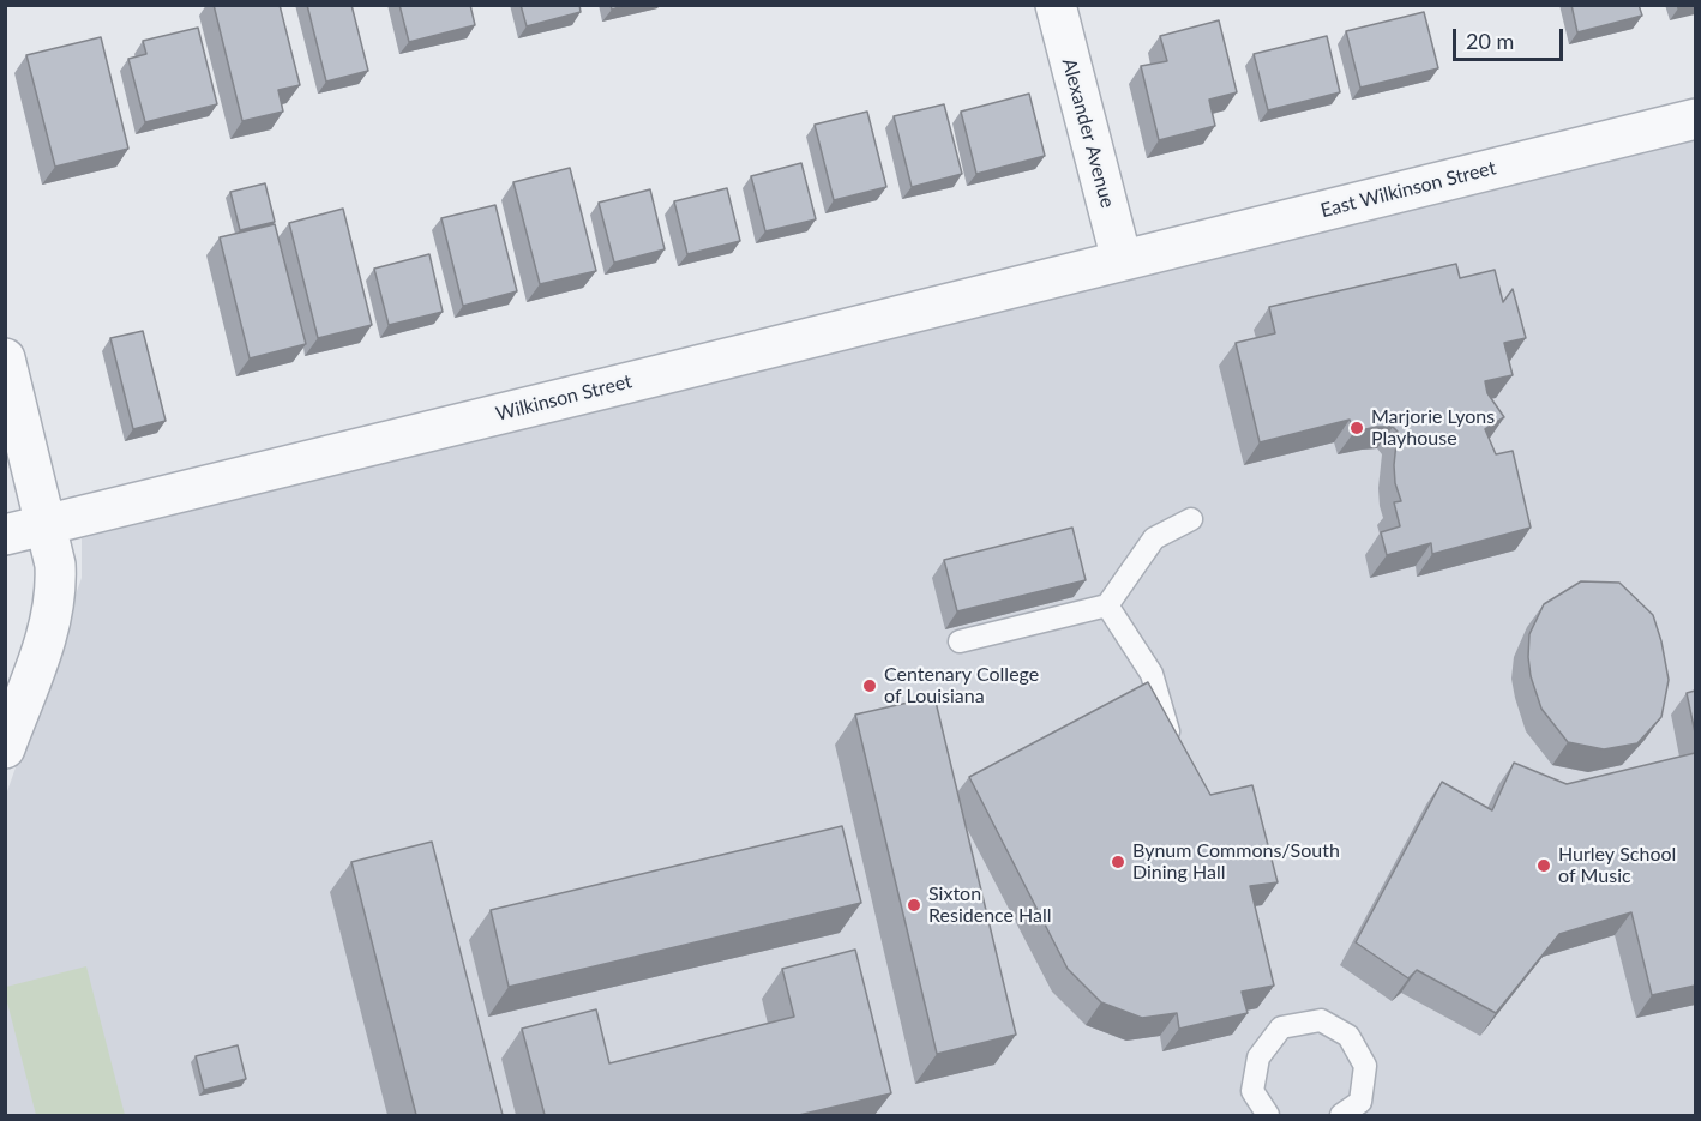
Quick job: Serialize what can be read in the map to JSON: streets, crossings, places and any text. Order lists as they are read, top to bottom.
{
  "streets": {
    "street": ["Alexander Avenue", "East Wilkinson Street", "Wilkinson Street"]
  },
  "crossings": [
    ["Alexander Avenue", "East Wilkinson Street"],
    ["Alexander Avenue", "Wilkinson Street"],
    ["East Wilkinson Street", "Wilkinson Street"]
  ],
  "places": [
    "Marjorie Lyons Playhouse",
    "Centenary College of Louisiana",
    "Bynum Commons/South Dining Hall",
    "Hurley School of Music",
    "Sixton Residence Hall"
  ],
  "scale_bar": "20 m"
}
